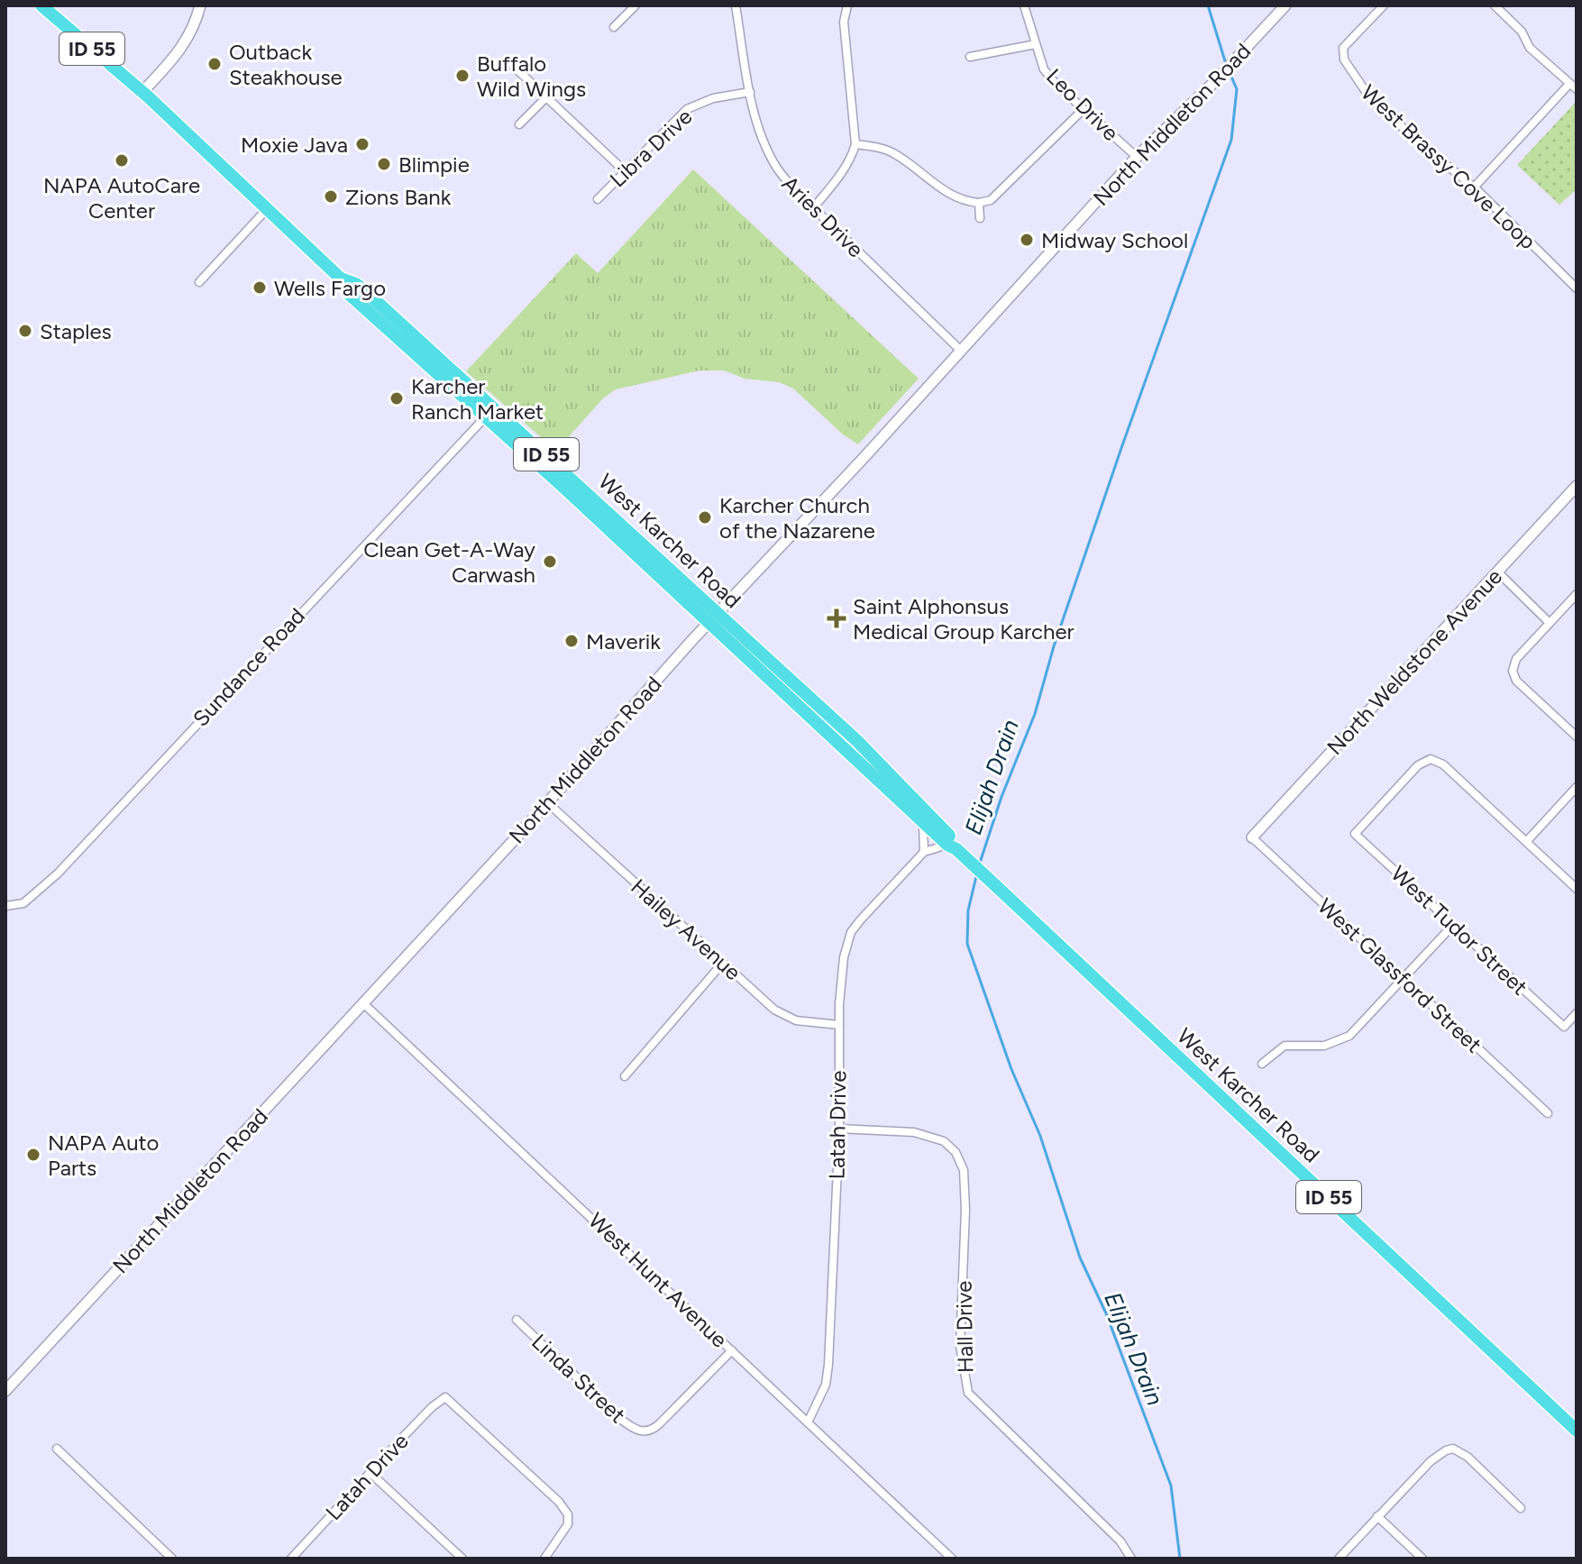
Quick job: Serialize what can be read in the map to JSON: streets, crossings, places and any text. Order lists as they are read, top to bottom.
{
  "streets": {
    "highway": ["ID 55", "West Karcher Road"],
    "street": [
      "Leo Drive",
      "North Middleton Road",
      "Libra Drive",
      "West Brassy Cove Loop",
      "Aries Drive",
      "North Weldstone Avenue",
      "Sundance Road",
      "Hailey Avenue",
      "West Tudor Street",
      "West Glassford Street",
      "Latah Drive",
      "West Hunt Avenue",
      "Hall Drive",
      "Linda Street"
    ]
  },
  "crossings": [
    ["Leo Drive", "North Middleton Road"],
    ["North Middleton Road", "Aries Drive"],
    ["North Middleton Road", "West Karcher Road"],
    ["North Middleton Road", "Hailey Avenue"],
    ["North Middleton Road", "West Hunt Avenue"],
    ["Libra Drive", "Aries Drive"],
    ["West Karcher Road", "Sundance Road"],
    ["North Weldstone Avenue", "West Glassford Street"],
    ["Hailey Avenue", "Latah Drive"],
    ["Latah Drive", "West Hunt Avenue"],
    ["Latah Drive", "Hall Drive"],
    ["West Hunt Avenue", "Linda Street"]
  ],
  "water": ["Elijah Drain"],
  "places": {
    "other": [
      "Outback Steakhouse",
      "Buffalo Wild Wings",
      "Moxie Java",
      "NAPA AutoCare Center",
      "Blimpie",
      "Zions Bank",
      "Midway School",
      "Wells Fargo",
      "Staples",
      "Karcher Ranch Market",
      "Karcher Church of the Nazarene",
      "Clean Get-A-Way Carwash",
      "Maverik",
      "NAPA Auto Parts"
    ],
    "health": ["Saint Alphonsus Medical Group Karcher"]
  }
}
